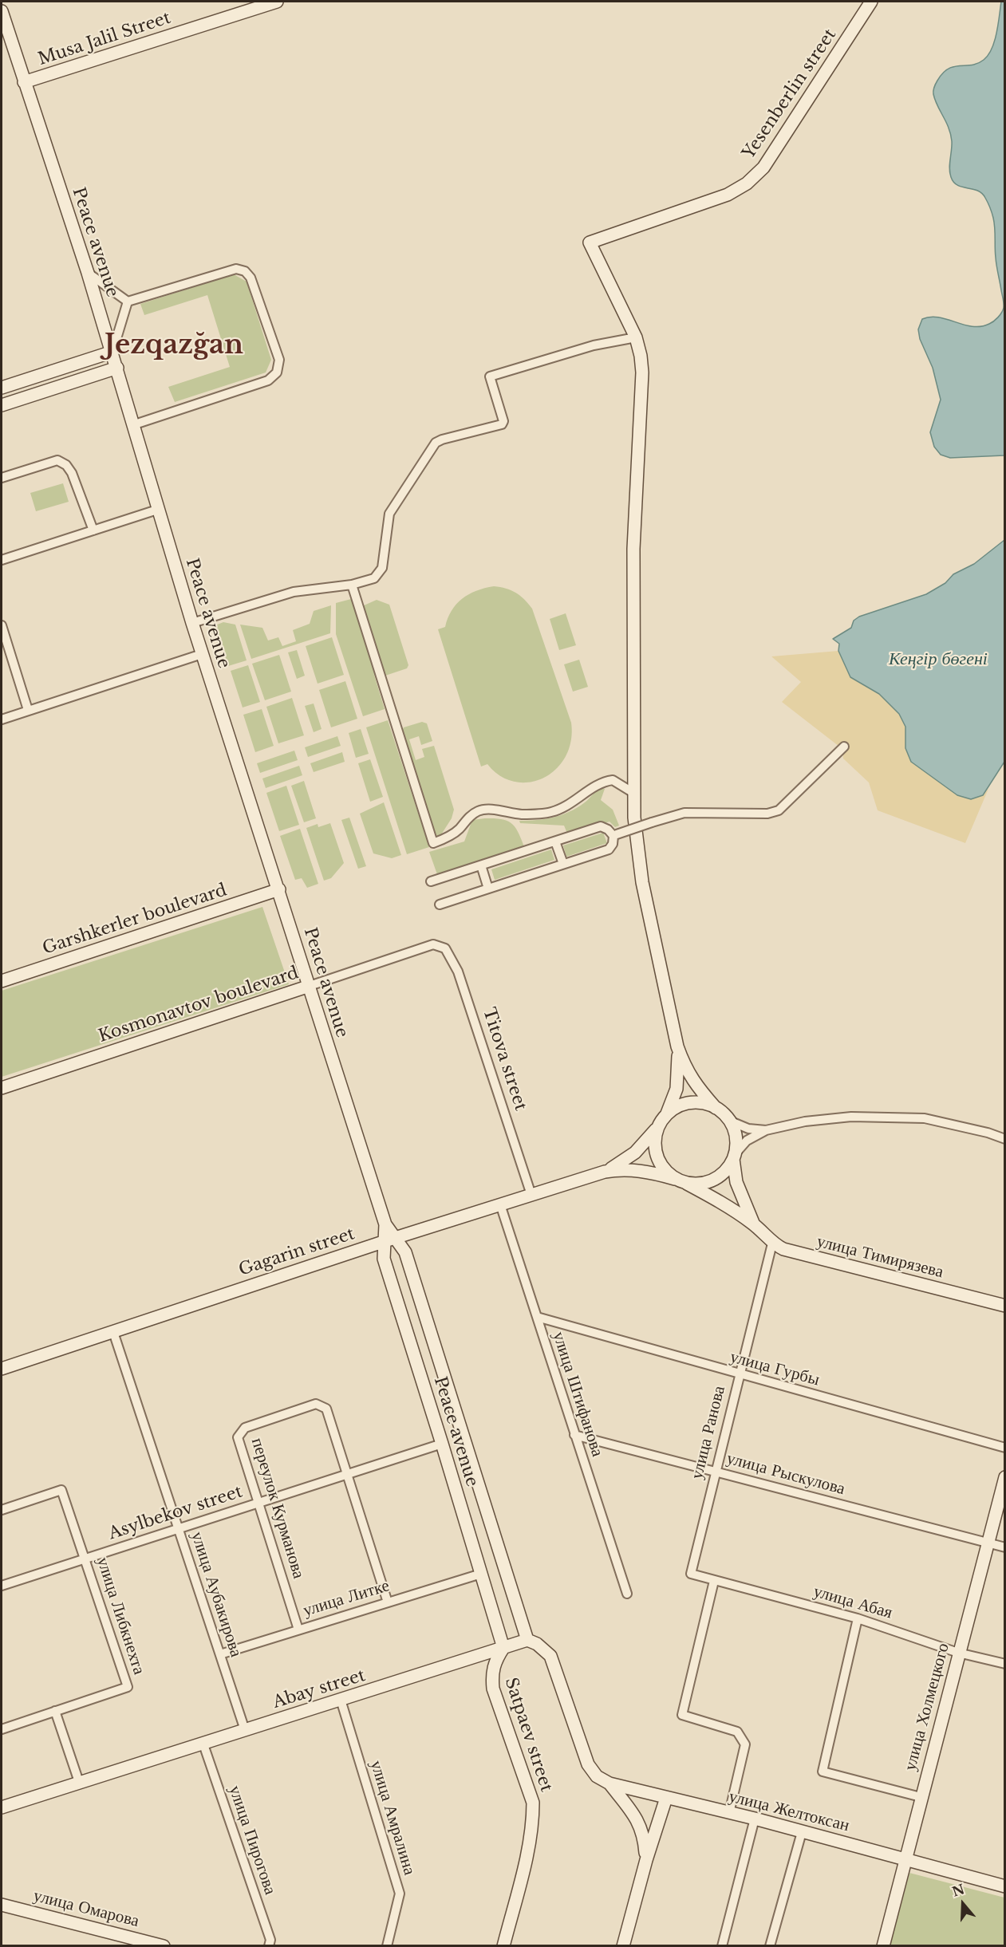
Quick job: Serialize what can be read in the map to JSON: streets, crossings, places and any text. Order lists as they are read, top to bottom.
{
  "streets": {
    "street": [
      "Musa Jalil Street",
      "Yesenberlin street",
      "Peace avenue",
      "Garshkerler boulevard",
      "Kosmonavtov boulevard",
      "Titova street",
      "Gagarin street",
      "улица Тимирязева",
      "улица Гурбы",
      "улица Штифанова",
      "улица Ранова",
      "улица Рыскулова",
      "переулок Курманова",
      "Asylbekov street",
      "улица Аубакирова",
      "улица Литке",
      "улица Абая",
      "улица Либкнехта",
      "Abay street",
      "улица Холмецкого",
      "Satpaev street",
      "улица Желтоксан",
      "улица Амралина",
      "улица Пирогова",
      "улица Омарова"
    ]
  },
  "crossings": [
    ["Musa Jalil Street", "Peace avenue"],
    ["Peace avenue", "Garshkerler boulevard"],
    ["Peace avenue", "Kosmonavtov boulevard"],
    ["Peace avenue", "Gagarin street"],
    ["Peace avenue", "Asylbekov street"],
    ["Peace avenue", "улица Литке"],
    ["Peace avenue", "Abay street"],
    ["Peace avenue", "Satpaev street"],
    ["Peace avenue", "улица Желтоксан"],
    ["Kosmonavtov boulevard", "Titova street"],
    ["Titova street", "Gagarin street"],
    ["Gagarin street", "улица Штифанова"],
    ["Gagarin street", "улица Аубакирова"],
    ["улица Тимирязева", "улица Ранова"],
    ["улица Гурбы", "улица Штифанова"],
    ["улица Гурбы", "улица Ранова"],
    ["улица Штифанова", "улица Рыскулова"],
    ["улица Ранова", "улица Рыскулова"],
    ["улица Ранова", "улица Абая"],
    ["улица Рыскулова", "улица Холмецкого"],
    ["переулок Курманова", "Asylbekov street"],
    ["переулок Курманова", "улица Литке"],
    ["Asylbekov street", "улица Аубакирова"],
    ["Asylbekov street", "улица Либкнехта"],
    ["улица Аубакирова", "улица Литке"],
    ["улица Аубакирова", "Abay street"],
    ["улица Абая", "улица Холмецкого"],
    ["Abay street", "Satpaev street"],
    ["Abay street", "улица Желтоксан"],
    ["Abay street", "улица Амралина"],
    ["Abay street", "улица Пирогова"],
    ["улица Холмецкого", "улица Желтоксан"]
  ],
  "districts": ["Jezqazğan"],
  "water": ["Кеңгір бөгені"],
  "north": "top"
}
